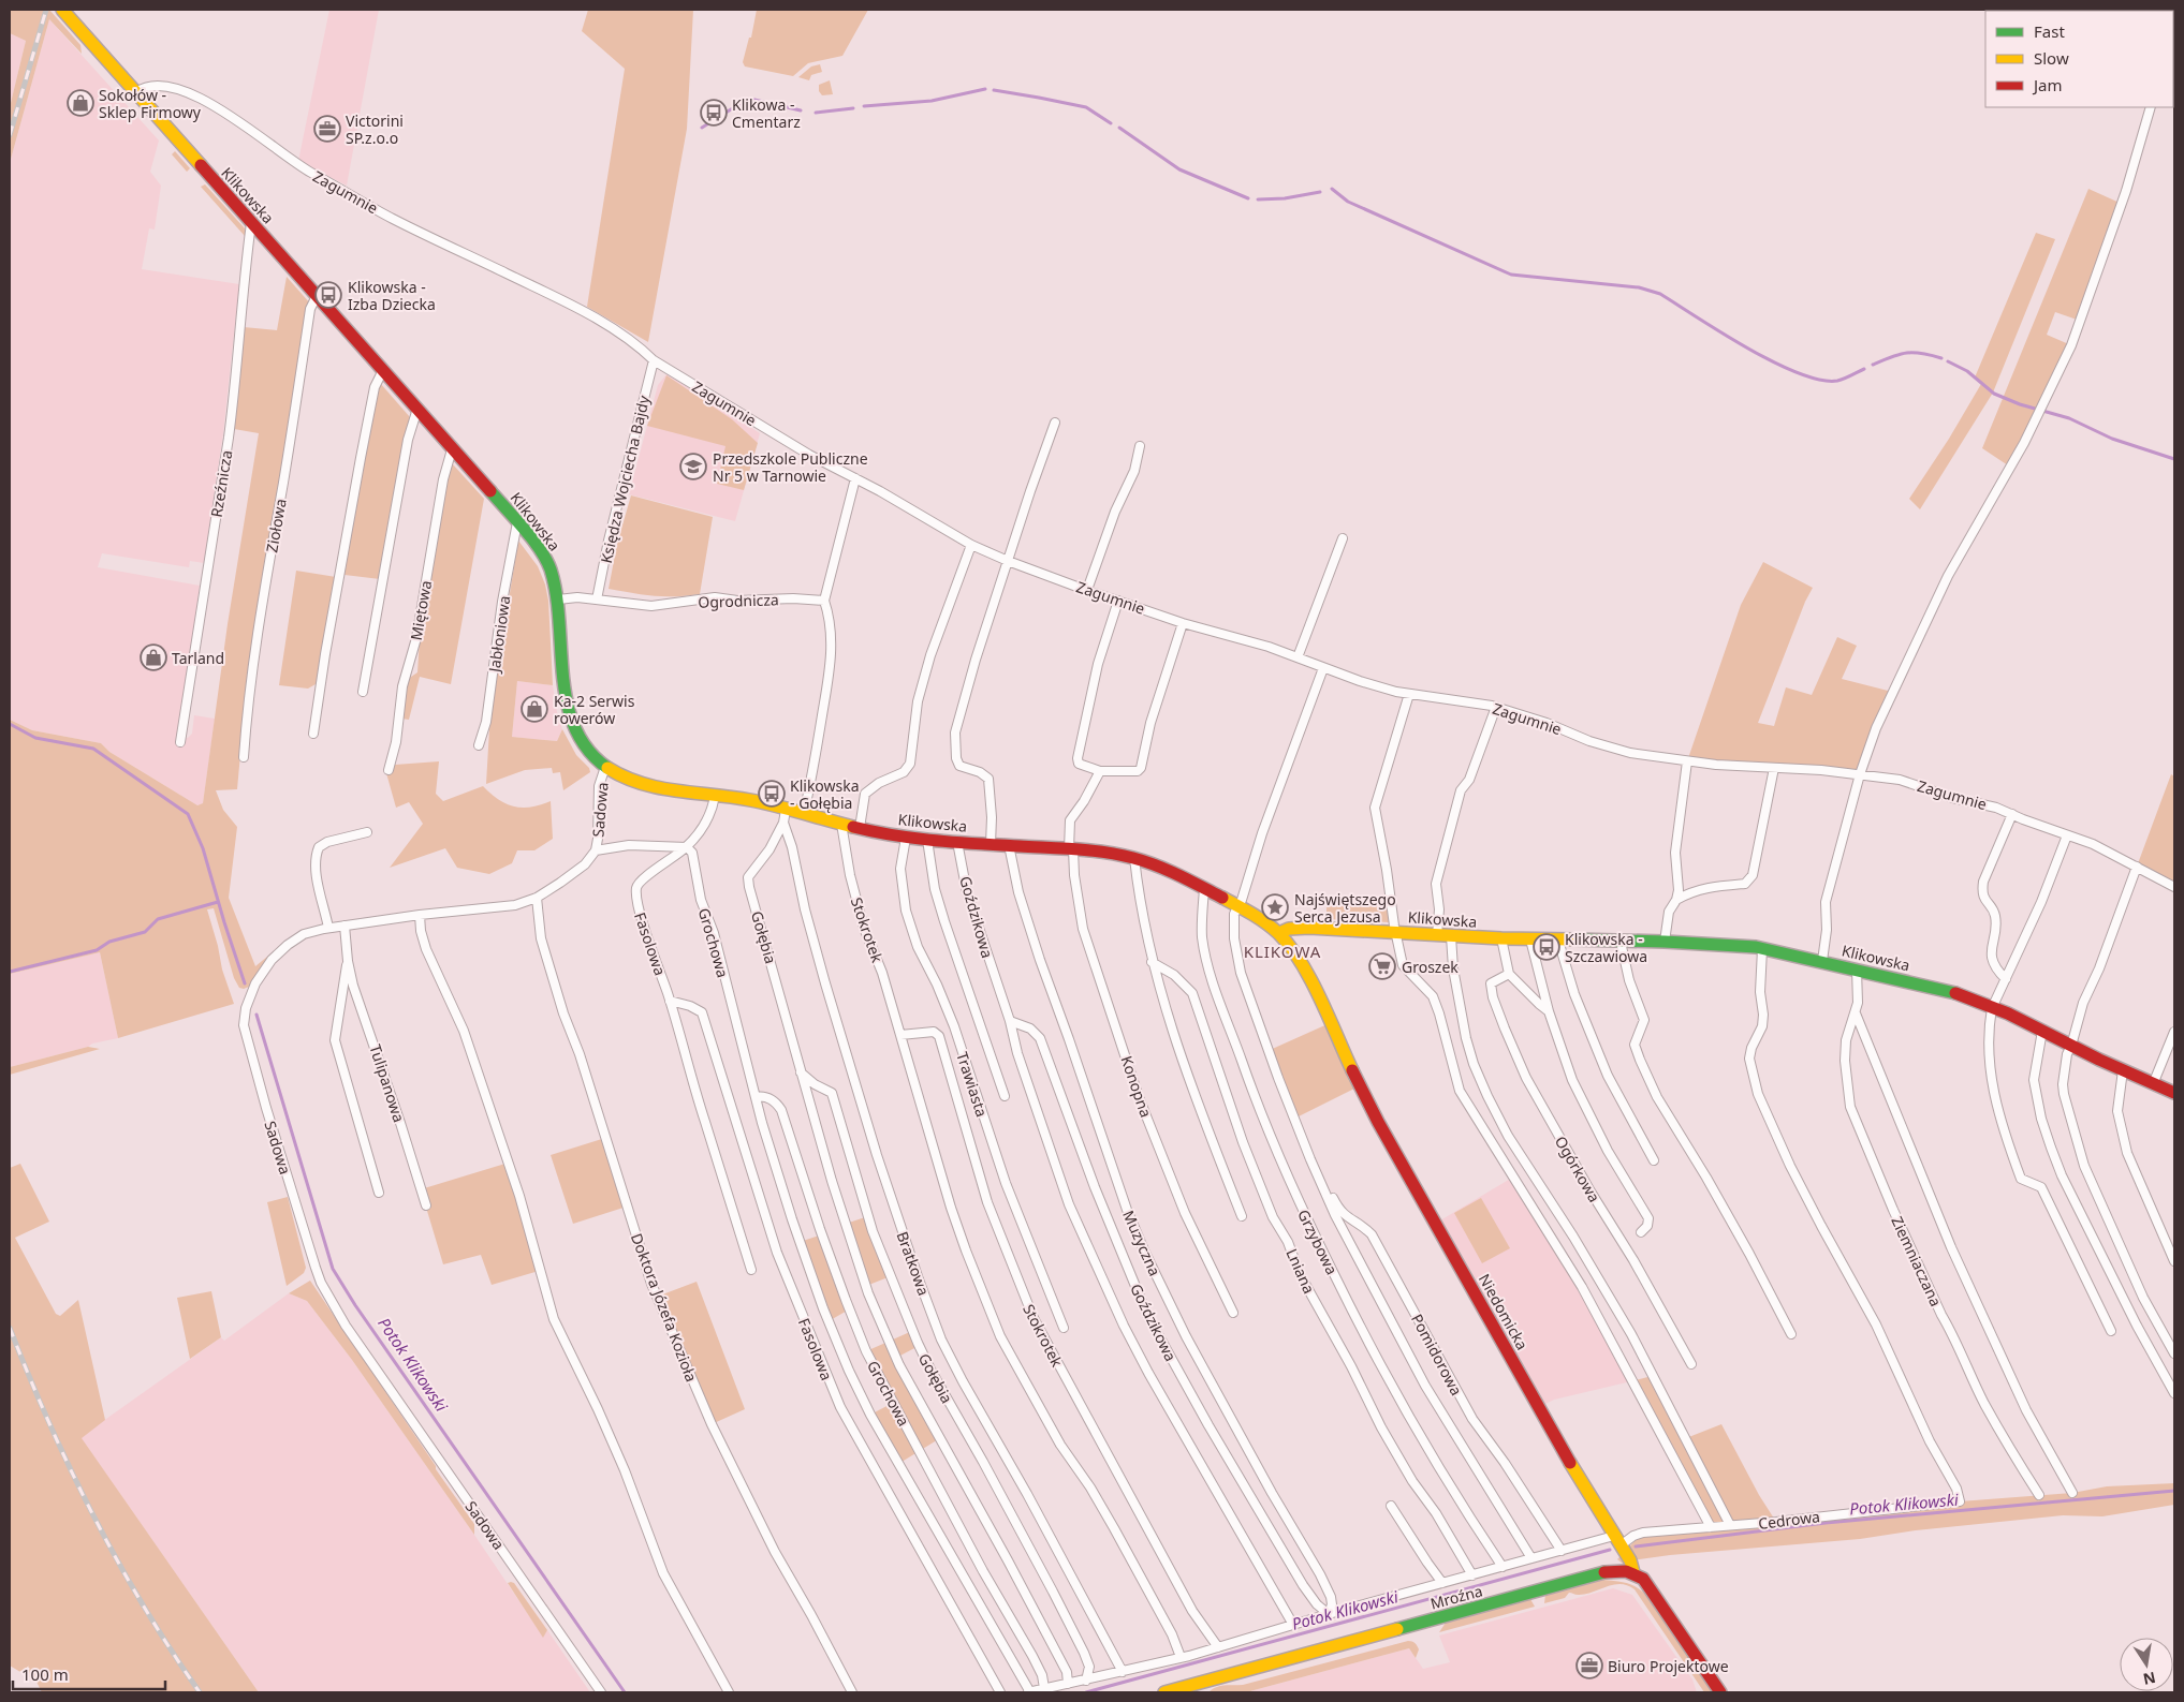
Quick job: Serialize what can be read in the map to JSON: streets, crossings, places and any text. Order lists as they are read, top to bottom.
{
  "streets": {
    "street": [
      "Zagumnie",
      "Klikowska",
      "Księdza Wojciecha Bajdy",
      "Rzeźnicza",
      "Ziołowa",
      "Ogrodnicza",
      "Miętowa",
      "Jabłoniowa",
      "Sadowa",
      "Goździkowa",
      "Stokrotek",
      "Gołębia",
      "Grochowa",
      "Fasolowa",
      "Tulipanowa",
      "Trawiasta",
      "Konopna",
      "Ogórkowa",
      "Grzybowa",
      "Muzyczna",
      "Ziemniaczana",
      "Bratkowa",
      "Lniana",
      "Doktora Józefa Kozioła",
      "Niedomicka",
      "Pomidorowa",
      "Cedrowa",
      "Mroźna"
    ]
  },
  "crossings": [
    ["Zagumnie", "Klikowska"],
    ["Zagumnie", "Księdza Wojciecha Bajdy"],
    ["Zagumnie", "Pomidorowa"],
    ["Klikowska", "Rzeźnicza"],
    ["Klikowska", "Ziołowa"],
    ["Klikowska", "Ogrodnicza"],
    ["Klikowska", "Miętowa"],
    ["Klikowska", "Jabłoniowa"],
    ["Klikowska", "Sadowa"],
    ["Klikowska", "Goździkowa"],
    ["Klikowska", "Stokrotek"],
    ["Klikowska", "Gołębia"],
    ["Klikowska", "Trawiasta"],
    ["Klikowska", "Konopna"],
    ["Klikowska", "Grzybowa"],
    ["Klikowska", "Muzyczna"],
    ["Klikowska", "Ziemniaczana"],
    ["Klikowska", "Niedomicka"],
    ["Klikowska", "Pomidorowa"],
    ["Klikowska", "Cedrowa"],
    ["Księdza Wojciecha Bajdy", "Ogrodnicza"],
    ["Sadowa", "Tulipanowa"],
    ["Sadowa", "Doktora Józefa Kozioła"],
    ["Goździkowa", "Muzyczna"],
    ["Goździkowa", "Cedrowa"],
    ["Stokrotek", "Cedrowa"],
    ["Gołębia", "Bratkowa"],
    ["Gołębia", "Cedrowa"],
    ["Grochowa", "Fasolowa"],
    ["Grochowa", "Cedrowa"],
    ["Grzybowa", "Cedrowa"],
    ["Muzyczna", "Cedrowa"],
    ["Bratkowa", "Cedrowa"],
    ["Lniana", "Cedrowa"],
    ["Niedomicka", "Cedrowa"],
    ["Niedomicka", "Mroźna"],
    ["Pomidorowa", "Cedrowa"]
  ],
  "districts": ["KLIKOWA"],
  "water": ["Potok Klikowski"],
  "places": {
    "shop": ["Sokołów - Sklep Firmowy", "Tarland", "Ka-2 Serwis rowerów"],
    "bus stop": [
      "Klikowa - Cmentarz",
      "Klikowska - Izba Dziecka",
      "Klikowska - Gołębia",
      "Klikowska - Szczawiowa"
    ],
    "office": ["Victorini SP.z.o.o", "Biuro Projektowe"],
    "school or university": ["Przedszkole Publiczne Nr 5 w Tarnowie"],
    "place": ["Najświętszego Serca Jezusa"],
    "supermarket": ["Groszek"]
  },
  "legend": ["Fast", "Slow", "Jam"],
  "scale_bar": "100 m",
  "north": "bottom"
}
